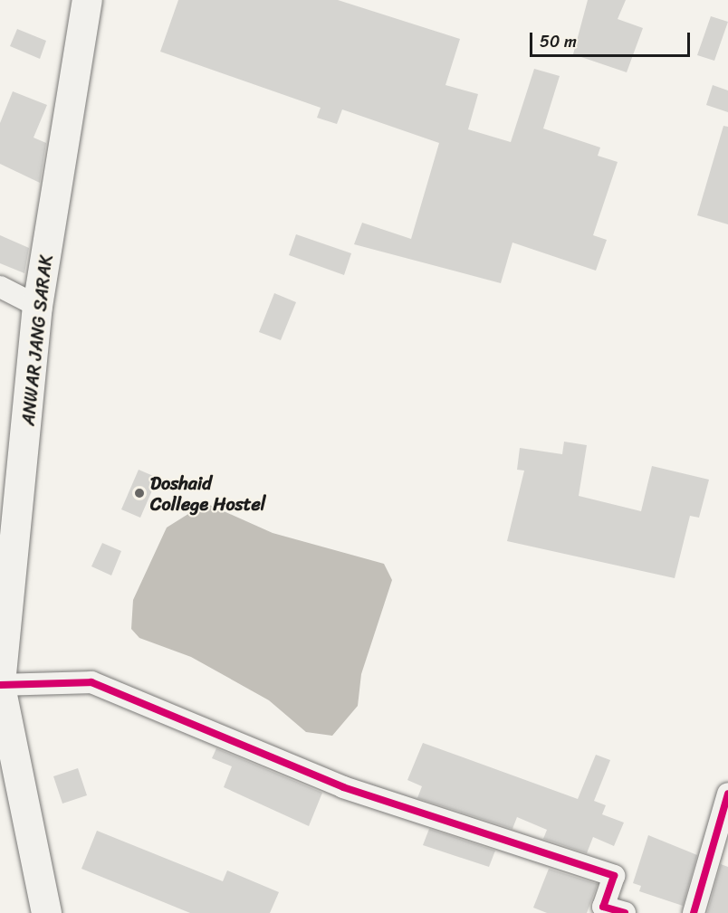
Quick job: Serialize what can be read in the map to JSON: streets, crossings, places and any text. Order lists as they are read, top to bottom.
{
  "streets": {
    "main road": ["ANWAR JANG SARAK"]
  },
  "places": ["Doshaid College Hostel"],
  "scale_bar": "50 m"
}
